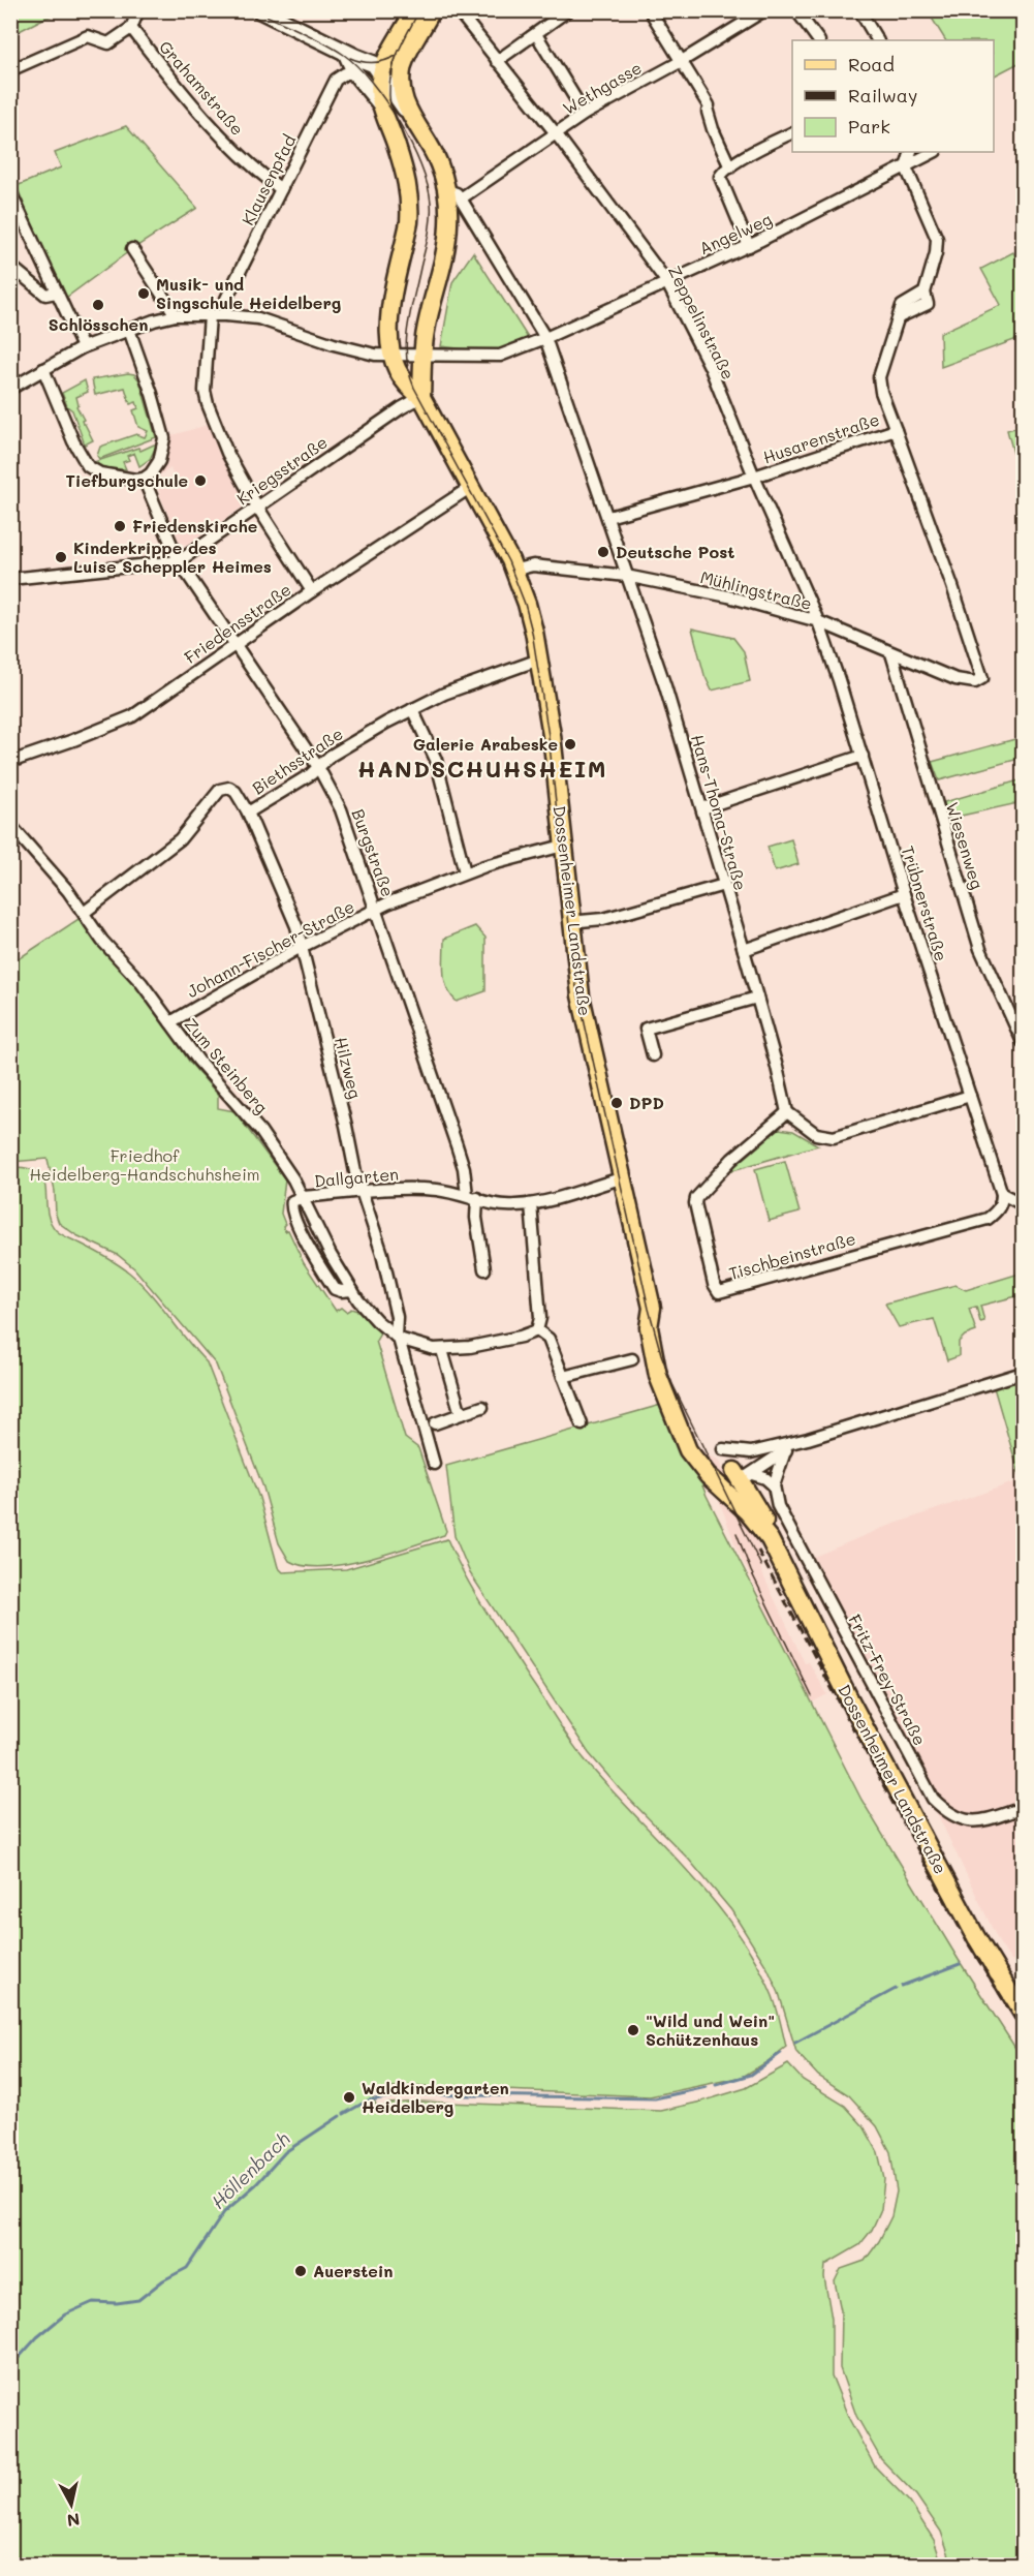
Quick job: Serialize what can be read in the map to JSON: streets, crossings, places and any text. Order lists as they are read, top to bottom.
{
  "streets": {
    "main road": ["Dossenheimer Landstraße"],
    "street": [
      "Grahamstraße",
      "Wethgasse",
      "Klausenpfad",
      "Angelweg",
      "Zeppelinstraße",
      "Husarenstraße",
      "Kriegsstraße",
      "Mühlingstraße",
      "Friedensstraße",
      "Biethsstraße",
      "Hans-Thoma-Straße",
      "Wiesenweg",
      "Burgstraße",
      "Trübnerstraße",
      "Johann-Fischer-Straße",
      "Zum Steinberg",
      "Hilzweg",
      "Dallgarten",
      "Tischbeinstraße",
      "Fritz-Frey-Straße"
    ]
  },
  "crossings": [
    ["Grahamstraße", "Klausenpfad"],
    ["Wethgasse", "Zeppelinstraße"],
    ["Wethgasse", "Hans-Thoma-Straße"],
    ["Angelweg", "Zeppelinstraße"],
    ["Angelweg", "Hans-Thoma-Straße"],
    ["Zeppelinstraße", "Husarenstraße"],
    ["Zeppelinstraße", "Mühlingstraße"],
    ["Zeppelinstraße", "Trübnerstraße"],
    ["Husarenstraße", "Mühlingstraße"],
    ["Husarenstraße", "Hans-Thoma-Straße"],
    ["Kriegsstraße", "Burgstraße"],
    ["Kriegsstraße", "Dossenheimer Landstraße"],
    ["Mühlingstraße", "Hans-Thoma-Straße"],
    ["Mühlingstraße", "Wiesenweg"],
    ["Mühlingstraße", "Trübnerstraße"],
    ["Mühlingstraße", "Dossenheimer Landstraße"],
    ["Friedensstraße", "Burgstraße"],
    ["Friedensstraße", "Dossenheimer Landstraße"],
    ["Biethsstraße", "Burgstraße"],
    ["Biethsstraße", "Dossenheimer Landstraße"],
    ["Biethsstraße", "Zum Steinberg"],
    ["Biethsstraße", "Hilzweg"],
    ["Hans-Thoma-Straße", "Tischbeinstraße"],
    ["Burgstraße", "Johann-Fischer-Straße"],
    ["Burgstraße", "Dallgarten"],
    ["Trübnerstraße", "Tischbeinstraße"],
    ["Dossenheimer Landstraße", "Johann-Fischer-Straße"],
    ["Johann-Fischer-Straße", "Zum Steinberg"],
    ["Johann-Fischer-Straße", "Hilzweg"],
    ["Zum Steinberg", "Hilzweg"],
    ["Zum Steinberg", "Dallgarten"],
    ["Hilzweg", "Dallgarten"]
  ],
  "districts": ["HANDSCHUHSHEIM"],
  "water": ["Höllenbach"],
  "parks": ["Friedhof Heidelberg-Handschuhsheim"],
  "places": [
    "Musik- und Singschule Heidelberg",
    "Schlösschen",
    "Tiefburgschule",
    "Friedenskirche",
    "Deutsche Post",
    "Kinderkrippe des Luise Scheppler Heimes",
    "Galerie Arabeske",
    "DPD",
    "\"Wild und Wein\" Schützenhaus",
    "Waldkindergarten Heidelberg",
    "Auerstein"
  ],
  "legend": ["Road", "Railway", "Park"],
  "north": "bottom"
}
